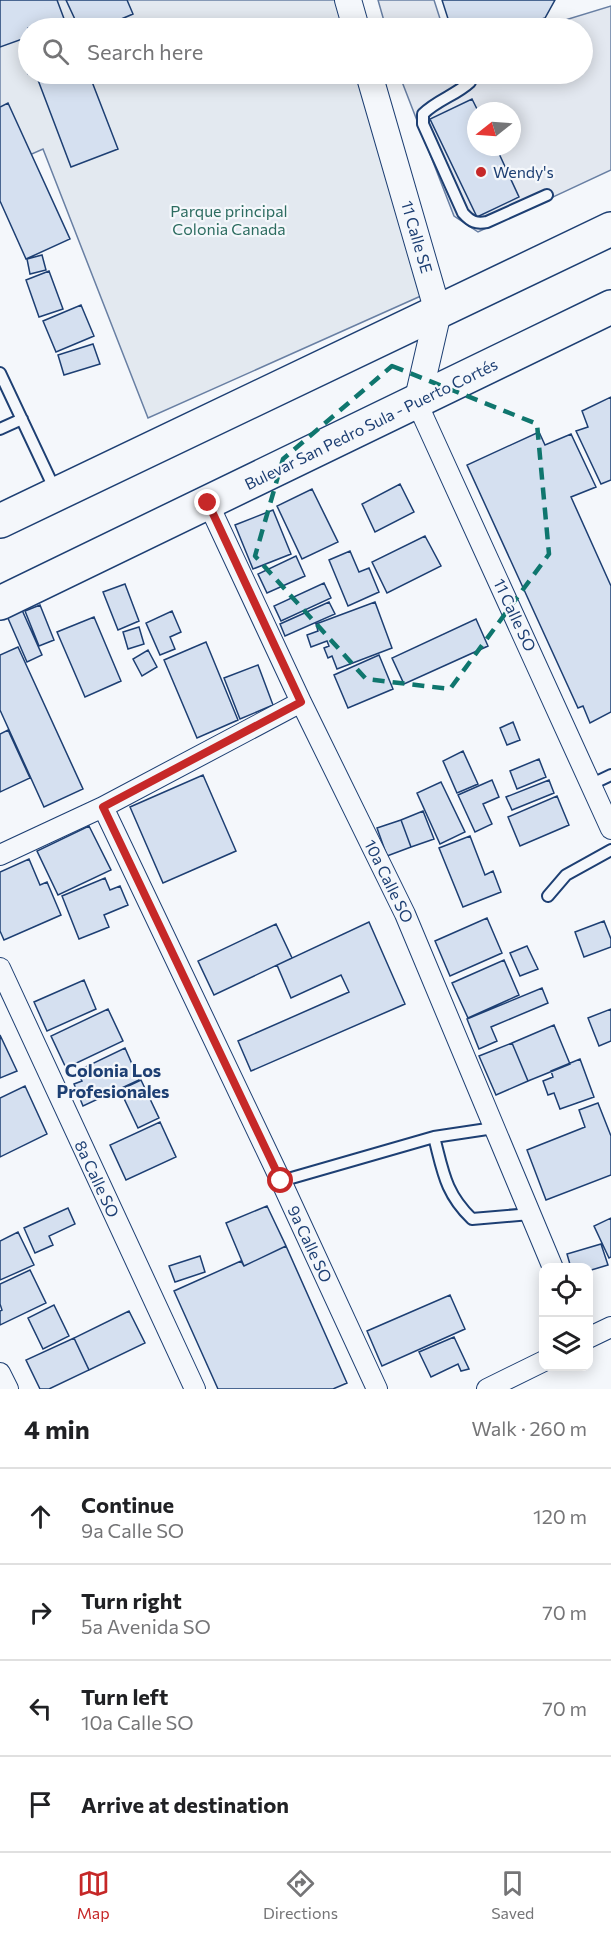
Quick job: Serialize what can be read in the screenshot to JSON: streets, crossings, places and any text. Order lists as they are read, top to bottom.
{
  "streets": {
    "highway": ["Bulevar San Pedro Sula - Puerto Cortés"],
    "street": [
      "11 Calle SE",
      "11 Calle SO",
      "10a Calle SO",
      "8a Calle SO",
      "9a Calle SO"
    ]
  },
  "crossings": [
    ["11 Calle SE", "Bulevar San Pedro Sula - Puerto Cortés"],
    ["11 Calle SE", "11 Calle SO"],
    ["Bulevar San Pedro Sula - Puerto Cortés", "11 Calle SO"],
    ["Bulevar San Pedro Sula - Puerto Cortés", "10a Calle SO"]
  ],
  "districts": ["Colonia Los Profesionales"],
  "parks": ["Parque principal Colonia Canada"],
  "places": ["Wendy's"],
  "north": "left",
  "page": {
    "search": "Search here",
    "heading": ["4 min", "Walk · 260 m"],
    "list": [
      ["Continue", "9a Calle SO", "120 m"],
      ["Turn right", "5a Avenida SO", "70 m"],
      ["Turn left", "10a Calle SO", "70 m"],
      "Arrive at destination"
    ],
    "nav": ["Map", "Directions", "Saved"]
  }
}
